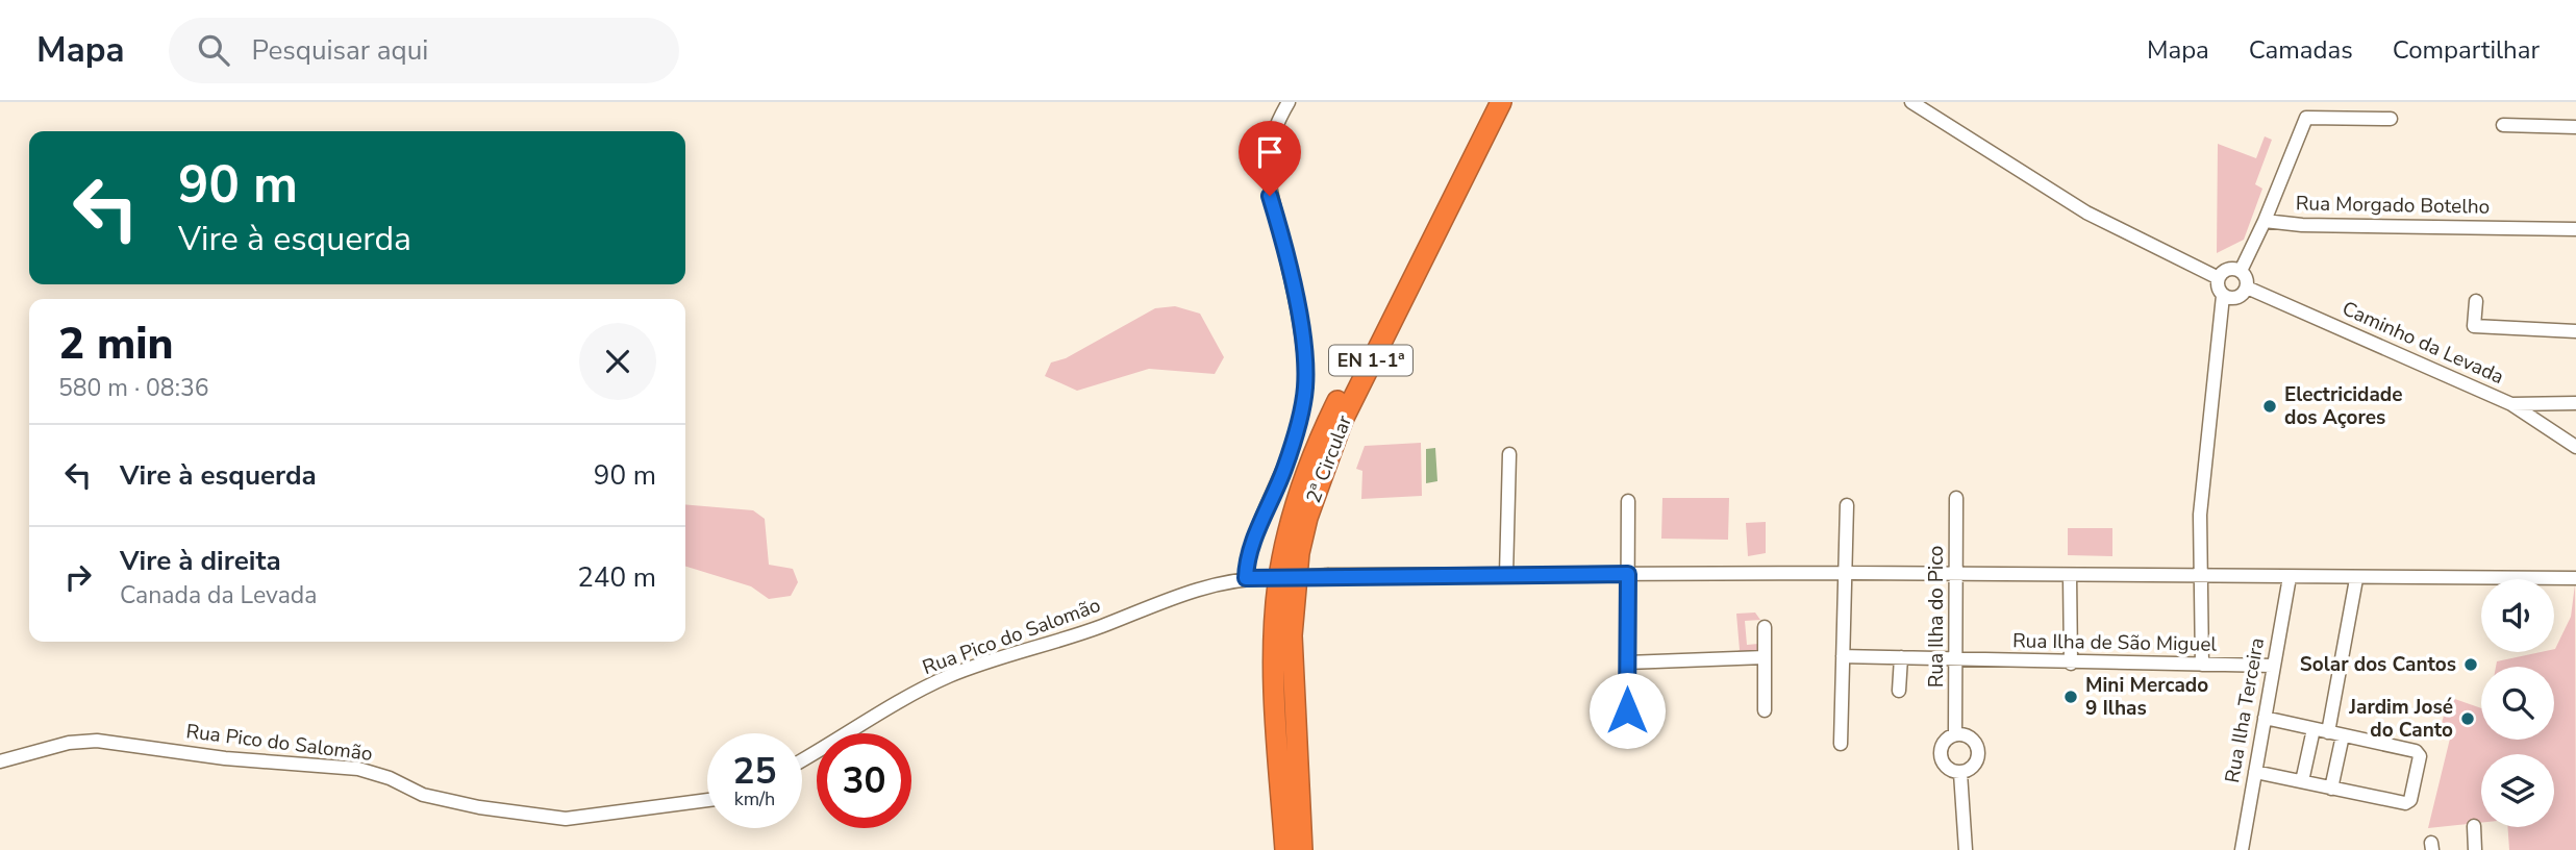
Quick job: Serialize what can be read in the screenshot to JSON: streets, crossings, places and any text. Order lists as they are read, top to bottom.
{
  "streets": {
    "highway": ["EN 1-1ª", "2ª Circular"],
    "street": [
      "Rua Morgado Botelho",
      "Caminho da Levada",
      "Rua Ilha do Pico",
      "Rua Pico do Salomão",
      "Rua Ilha de São Miguel",
      "Rua Ilha Terceira"
    ]
  },
  "crossings": [
    ["Rua Ilha do Pico", "Rua Pico do Salomão"],
    ["Rua Ilha do Pico", "Rua Ilha de São Miguel"],
    ["Rua Pico do Salomão", "Rua Ilha Terceira"],
    ["Rua Ilha de São Miguel", "Rua Ilha Terceira"]
  ],
  "places": [
    "Electricidade dos Açores",
    "Solar dos Cantos",
    "Mini Mercado 9 Ilhas",
    "Jardim José do Canto"
  ],
  "page": {
    "header": "Mapa",
    "search": "Pesquisar aqui",
    "nav": ["Mapa", "Camadas", "Compartilhar"],
    "turn": ["90 m", "Vire à esquerda"],
    "heading": ["2 min", "580 m · 08:36"],
    "list": [
      {
        "name": "Vire à esquerda",
        "value": "90 m"
      },
      {
        "name": "Vire à direita",
        "note": "Canada da Levada",
        "value": "240 m"
      }
    ],
    "speed": "25 km/h",
    "limit": "30"
  }
}
